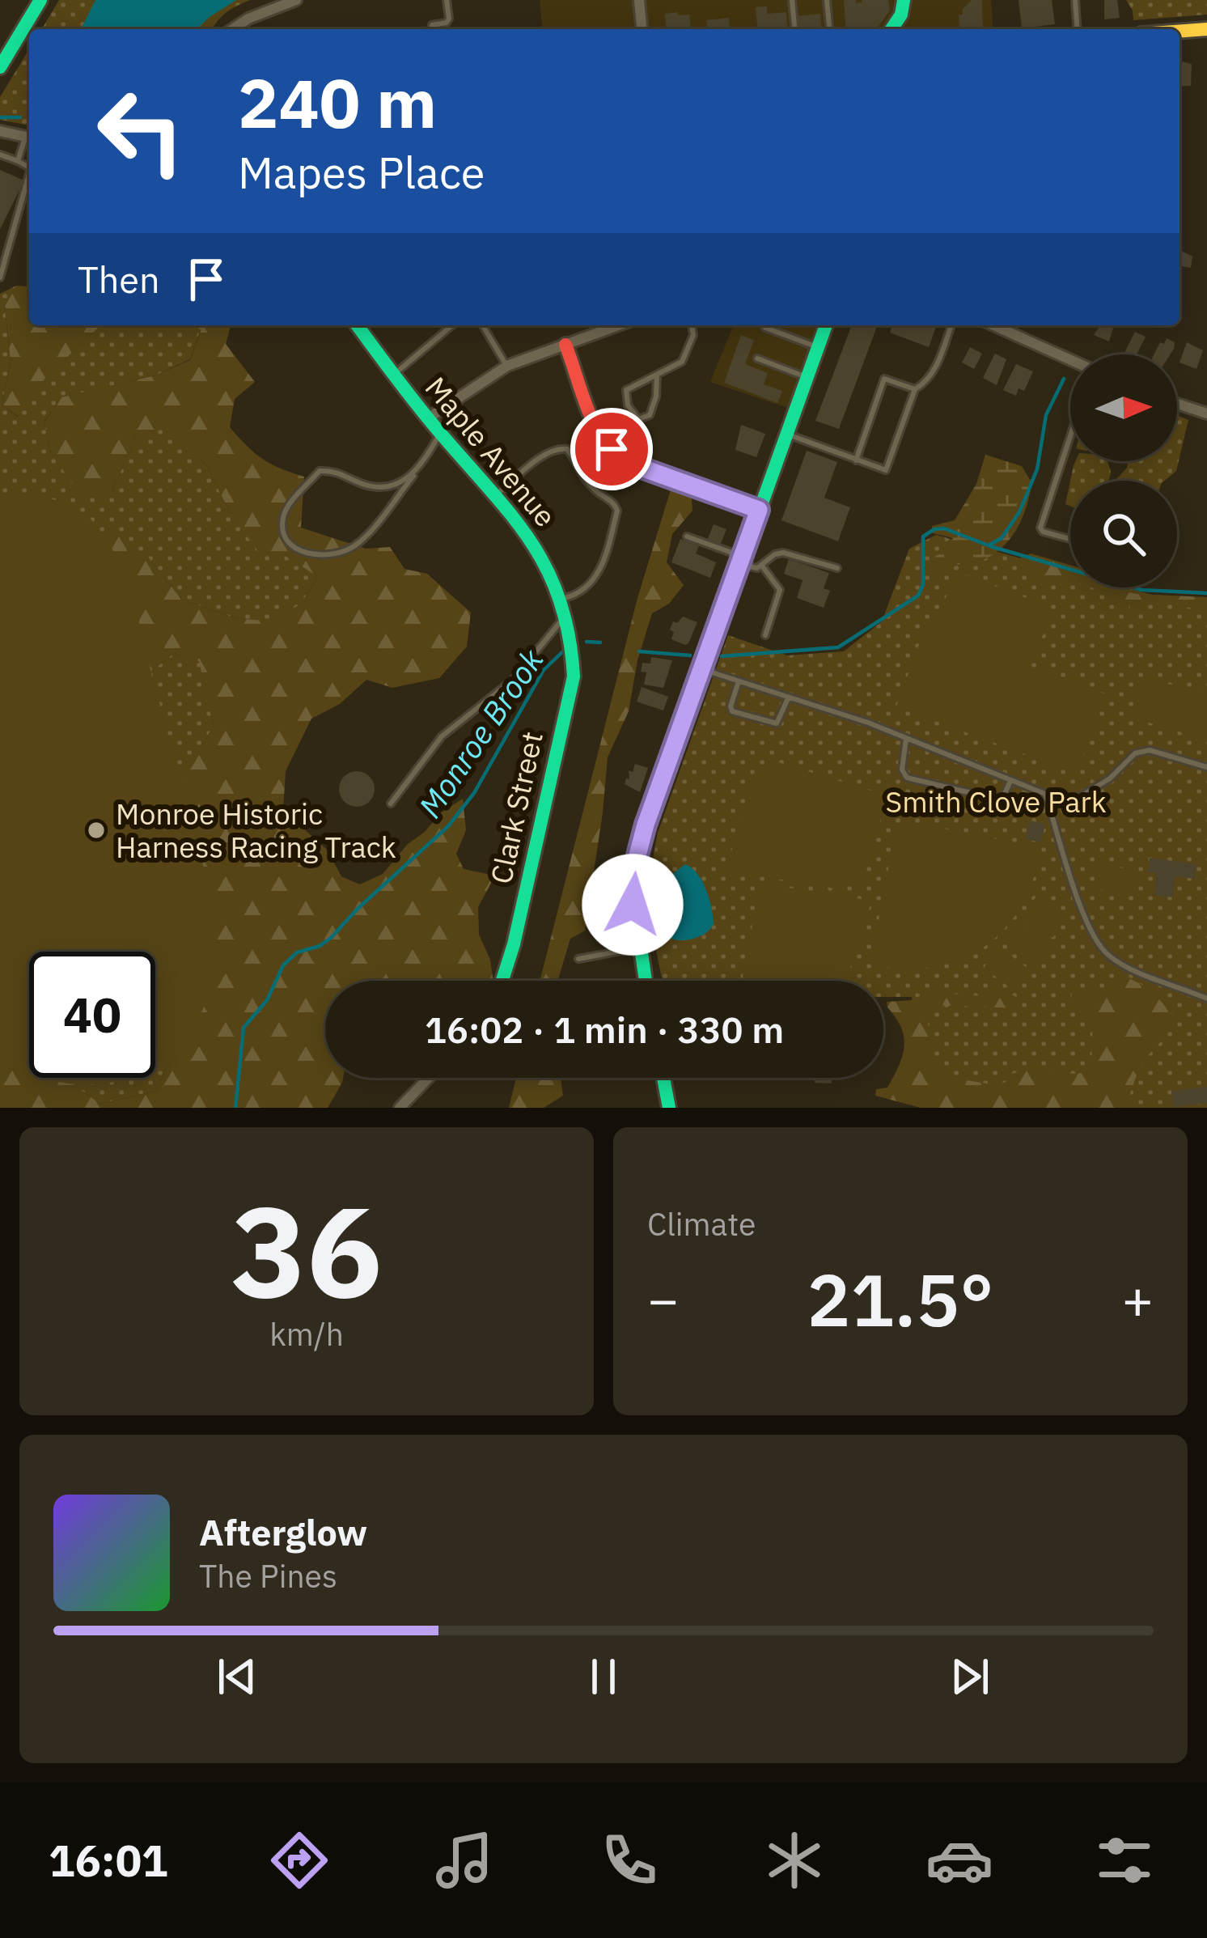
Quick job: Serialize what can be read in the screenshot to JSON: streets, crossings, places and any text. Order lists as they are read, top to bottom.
{
  "streets": {
    "street": ["Maple Avenue", "Clark Street"]
  },
  "crossings": [
    ["Maple Avenue", "Clark Street"]
  ],
  "water": ["Monroe Brook"],
  "parks": ["Smith Clove Park"],
  "places": ["Monroe Historic Harness Racing Track"],
  "north": "right",
  "page": {
    "turn": ["240 m", "Mapes Place"],
    "then": "Then",
    "limit": "40",
    "trip": "16:02 · 1 min · 330 m",
    "tile": [
      ["36", "km/h"],
      "Climate"
    ],
    "heat": ["−", "21.5°", "+"],
    "song": ["Afterglow", "The Pines"],
    "tabs": "16:01"
  }
}
